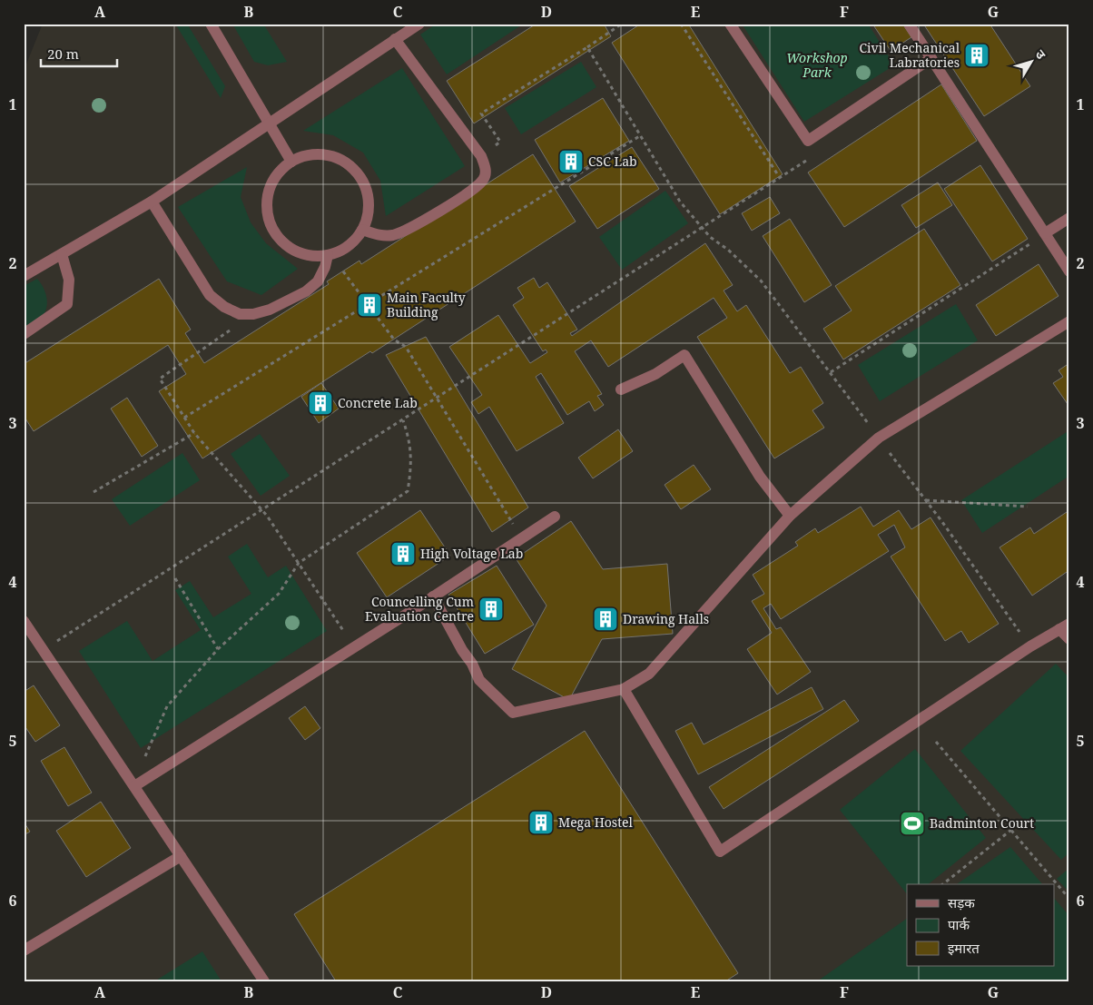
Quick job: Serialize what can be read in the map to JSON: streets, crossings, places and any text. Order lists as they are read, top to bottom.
{
  "parks": ["Workshop Park"],
  "places": {
    "building": [
      "Civil Mechanical Labratories",
      "CSC Lab",
      "Main Faculty Building",
      "Concrete Lab",
      "High Voltage Lab",
      "Councelling Cum Evaluation Centre",
      "Drawing Halls",
      "Mega Hostel"
    ],
    "sports": ["Badminton Court"]
  },
  "legend": ["सड़क", "पार्क", "इमारत"],
  "scale_bar": "20 m",
  "north": "top right",
  "grid": {
    "columns": [
      "A",
      "B",
      "C",
      "D",
      "E",
      "F",
      "G"
    ],
    "rows": [
      "1",
      "2",
      "3",
      "4",
      "5",
      "6"
    ]
  }
}
